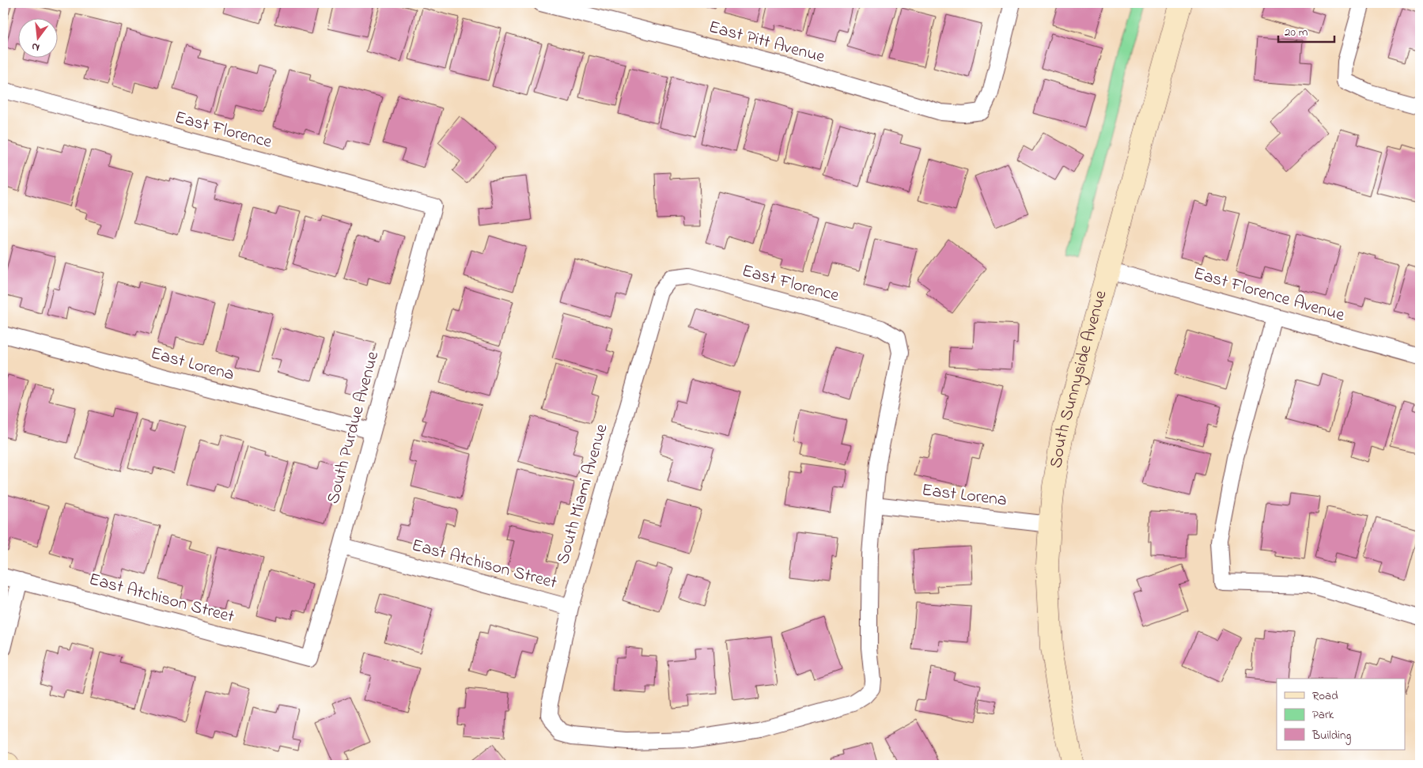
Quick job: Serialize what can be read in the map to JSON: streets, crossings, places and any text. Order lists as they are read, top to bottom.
{
  "streets": {
    "street": [
      "East Pitt Avenue",
      "East Florence",
      "East Florence Avenue",
      "East Lorena",
      "South Sunnyside Avenue",
      "South Purdue Avenue",
      "South Miami Avenue",
      "East Atchison Street"
    ]
  },
  "crossings": [
    ["East Florence", "East Lorena"],
    ["East Florence", "South Purdue Avenue"],
    ["East Florence", "South Miami Avenue"],
    ["East Florence Avenue", "South Sunnyside Avenue"],
    ["East Lorena", "South Sunnyside Avenue"],
    ["East Lorena", "South Purdue Avenue"],
    ["East Lorena", "South Miami Avenue"],
    ["South Purdue Avenue", "East Atchison Street"],
    ["South Miami Avenue", "East Atchison Street"]
  ],
  "legend": ["Road", "Park", "Building"],
  "scale_bar": "20 m",
  "north": "bottom"
}
